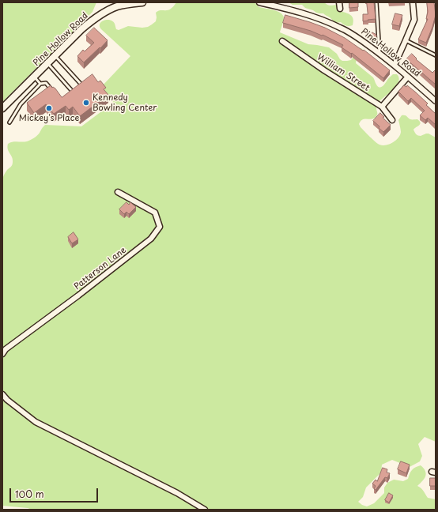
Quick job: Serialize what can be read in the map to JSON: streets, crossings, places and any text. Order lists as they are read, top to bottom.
{
  "streets": {
    "street": ["Pine Hollow Road", "William Street", "Patterson Lane"]
  },
  "places": ["Kennedy Bowling Center", "Mickey's Place"],
  "scale_bar": "100 m"
}
